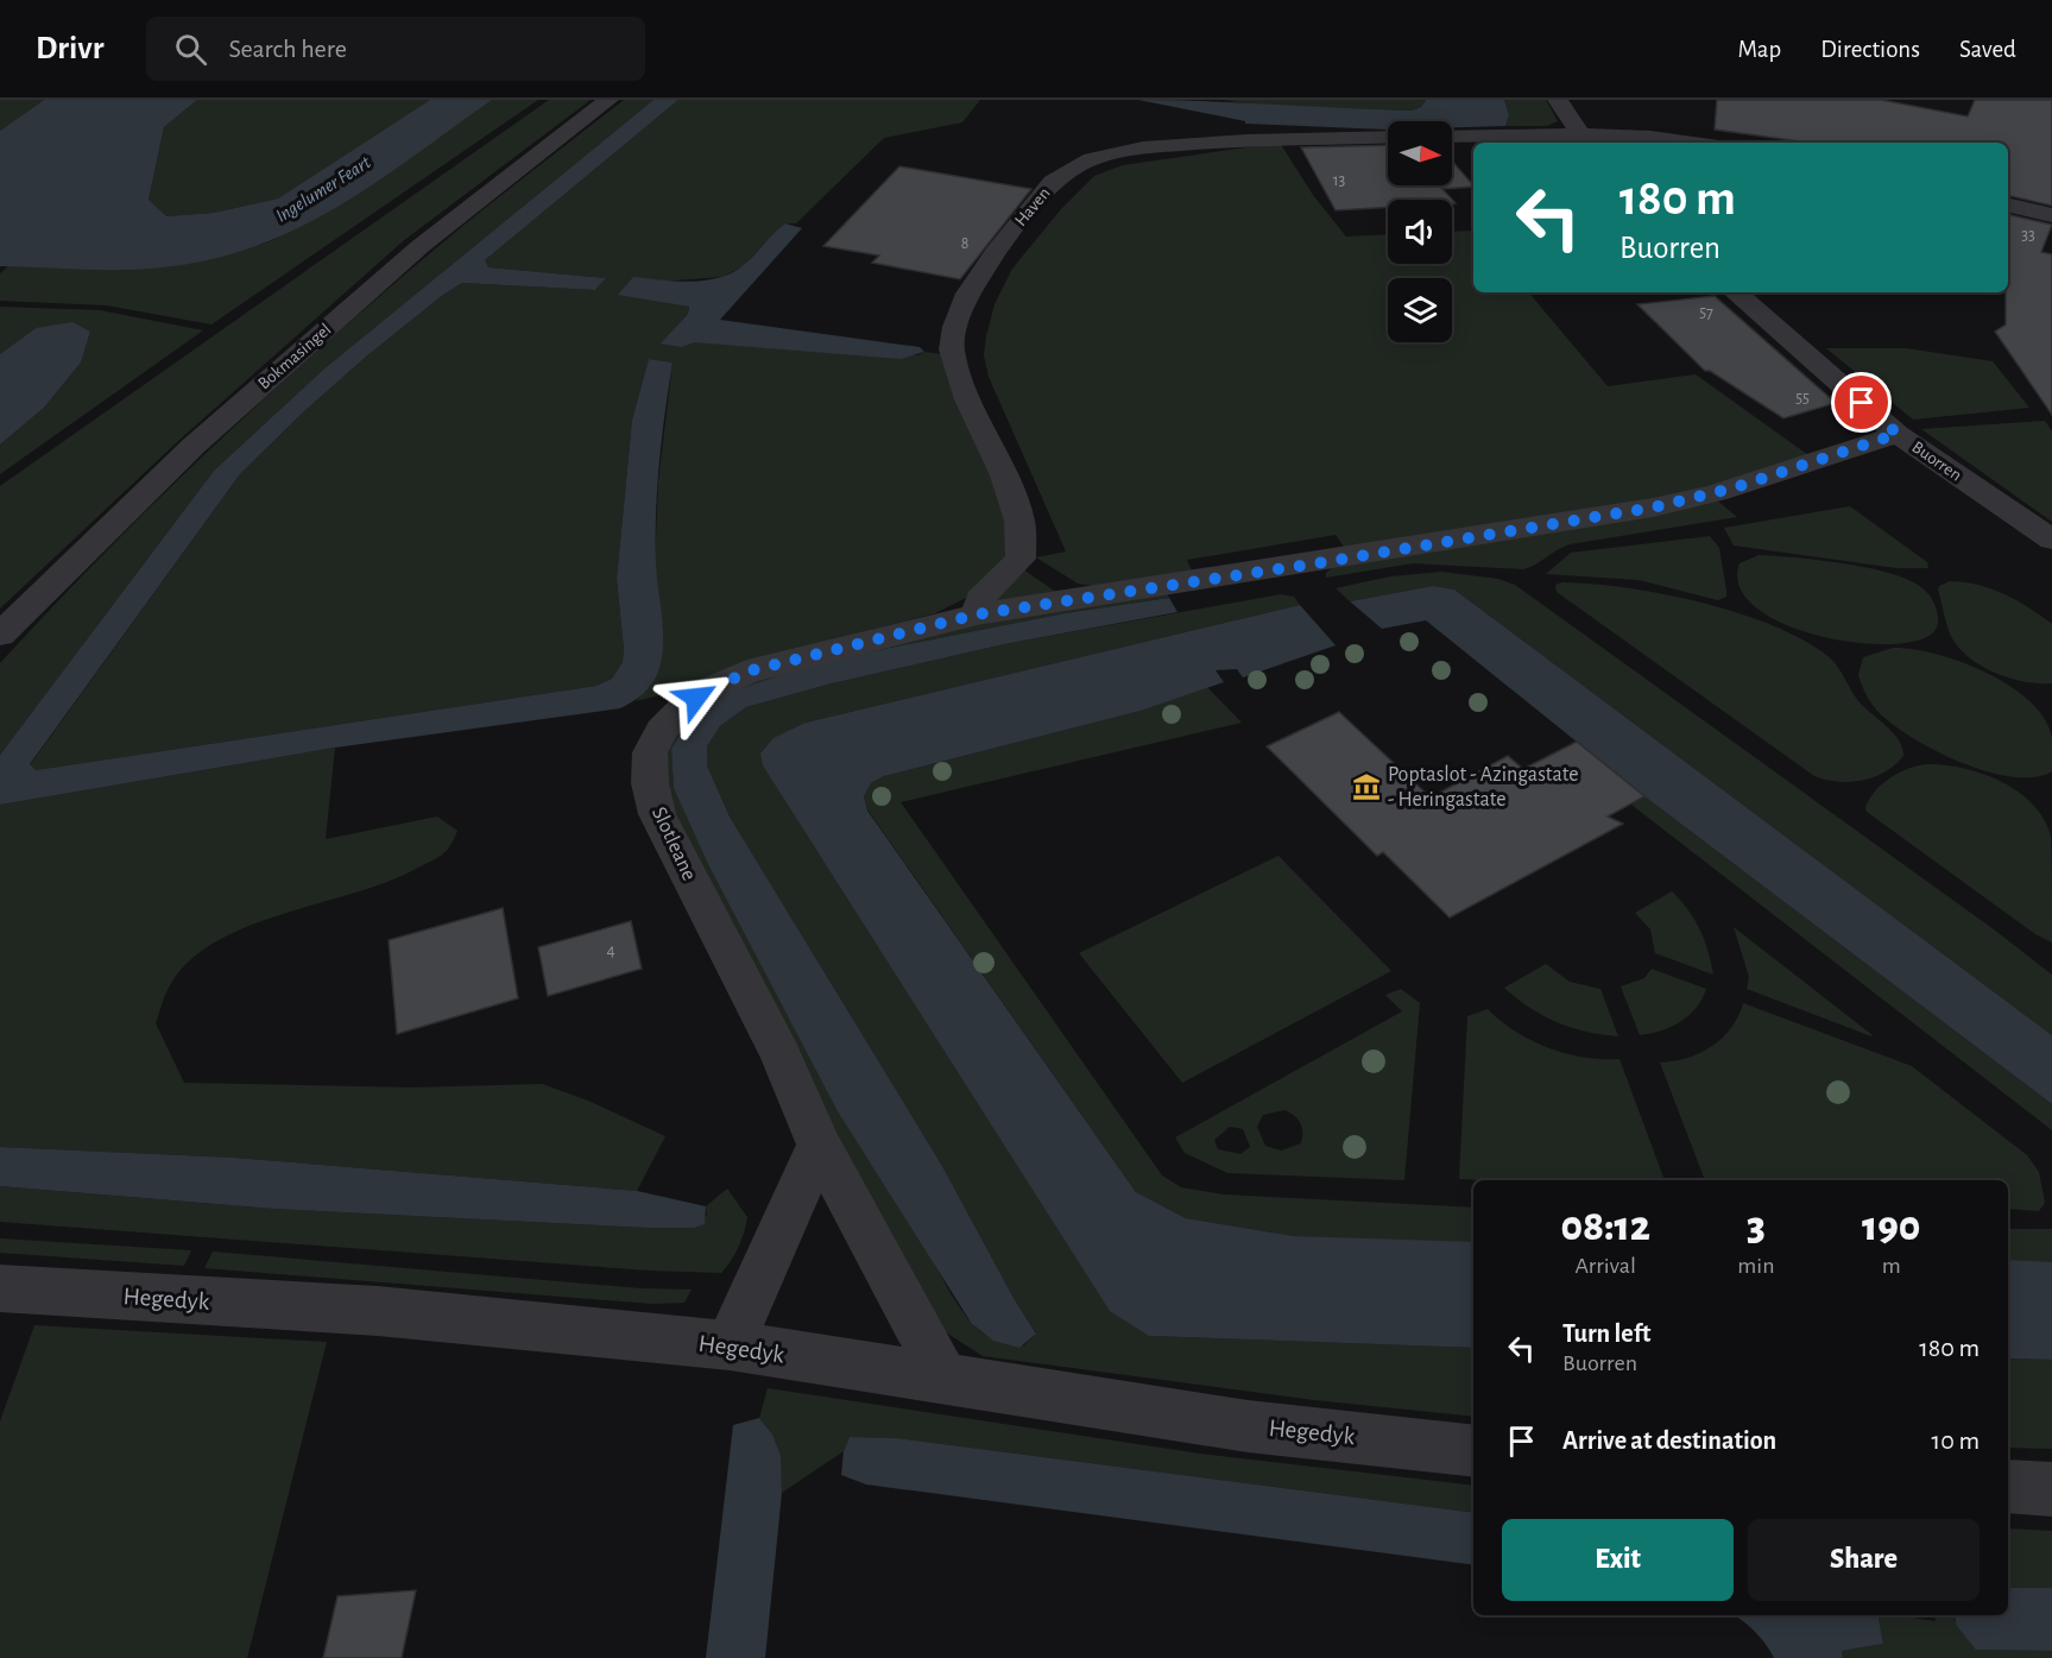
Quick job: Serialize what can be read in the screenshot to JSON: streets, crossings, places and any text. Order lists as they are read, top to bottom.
{
  "streets": {
    "street": [
      "Haven",
      "Bokmasingel",
      "Buorren",
      "Slotleane",
      "Hegedyk"
    ]
  },
  "crossings": [
    ["Buorren", "Slotleane"],
    ["Slotleane", "Hegedyk"]
  ],
  "water": ["Ingelumer Feart"],
  "places": {
    "museum": ["Poptaslot - Azingastate - Heringastate"]
  },
  "house_numbers": [
    "13",
    "33",
    "8",
    "57",
    "55",
    "4"
  ],
  "north": "right",
  "page": {
    "header": "Drivr",
    "search": "Search here",
    "nav": ["Map", "Directions", "Saved"],
    "turn": ["180 m", "Buorren"],
    "eta": [
      "08:12",
      "Arrival",
      "3",
      "min",
      "190",
      "m"
    ],
    "list": [
      {
        "name": "Turn left",
        "note": "Buorren",
        "value": "180 m"
      },
      {
        "name": "Arrive at destination",
        "value": "10 m"
      }
    ],
    "buttons": ["Exit", "Share"]
  }
}
